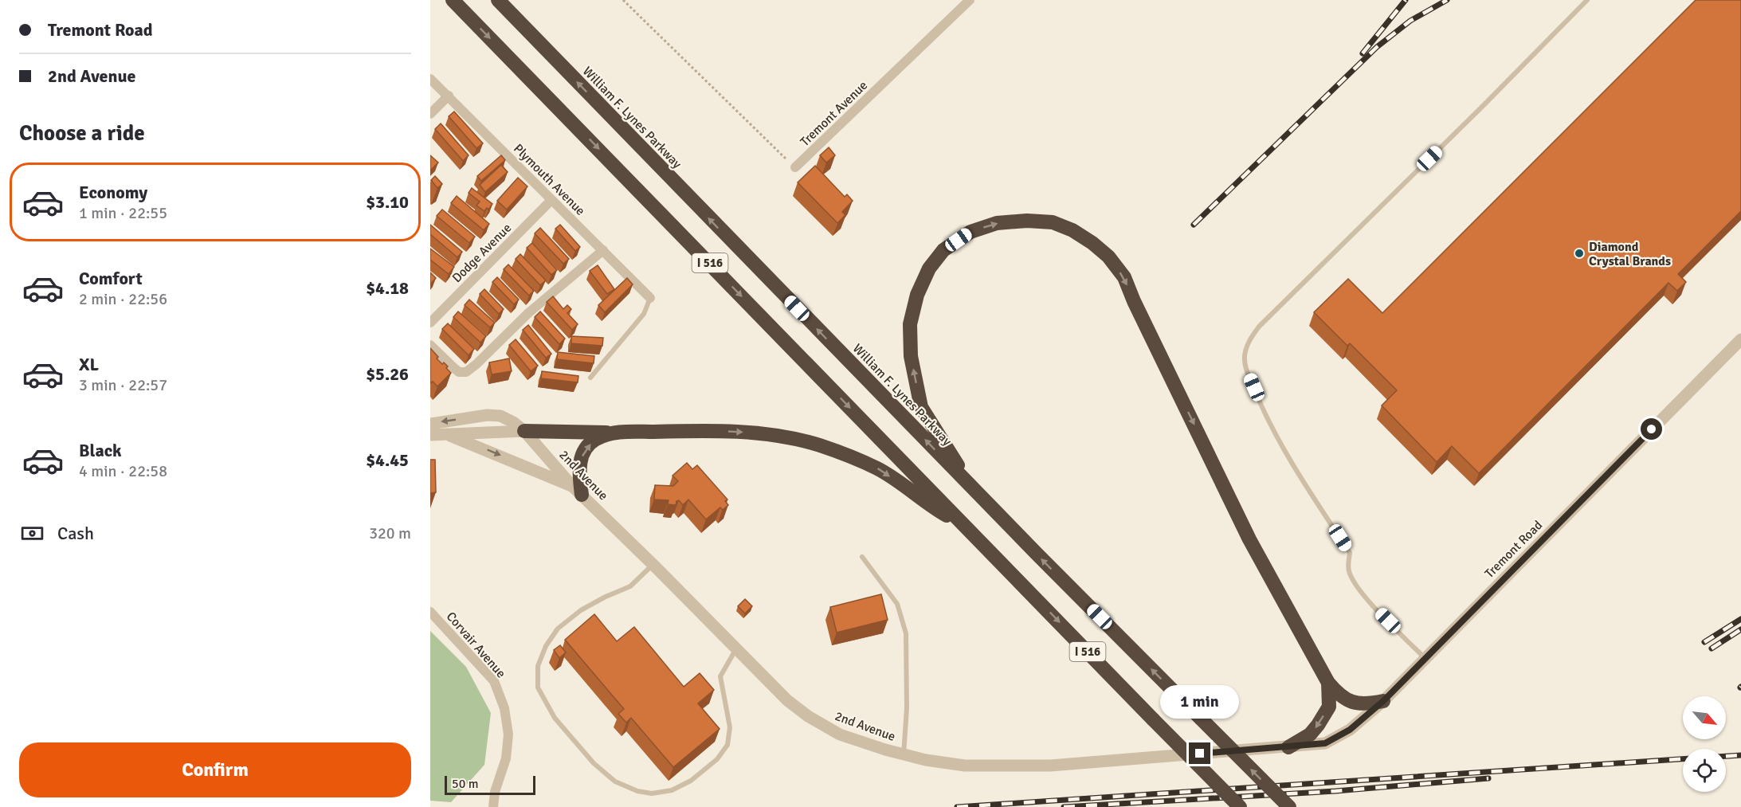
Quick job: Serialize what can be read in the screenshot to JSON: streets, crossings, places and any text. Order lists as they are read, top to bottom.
{
  "streets": {
    "highway": ["William F. Lynes Parkway", "I 516"],
    "street": [
      "Tremont Avenue",
      "Plymouth Avenue",
      "Dodge Avenue",
      "2nd Avenue",
      "Tremont Road",
      "Corvair Avenue"
    ]
  },
  "crossings": [
    ["Plymouth Avenue", "Dodge Avenue"],
    ["2nd Avenue", "Tremont Road"]
  ],
  "places": ["Diamond Crystal Brands"],
  "scale_bar": "50 m",
  "north": "bottom right",
  "page": {
    "banner": ["Tremont Road", "2nd Avenue"],
    "heading": "Choose a ride",
    "list": [
      {
        "name": "Economy",
        "note": "1 min · 22:55",
        "value": "$3.10"
      },
      {
        "name": "Comfort",
        "note": "2 min · 22:56",
        "value": "$4.18"
      },
      {
        "name": "XL",
        "note": "3 min · 22:57",
        "value": "$5.26"
      },
      {
        "name": "Black",
        "note": "4 min · 22:58",
        "value": "$4.45"
      }
    ],
    "pay": ["Cash", "320 m"],
    "bubble": "1 min",
    "buttons": "Confirm",
    "scale": "50 m"
  }
}
